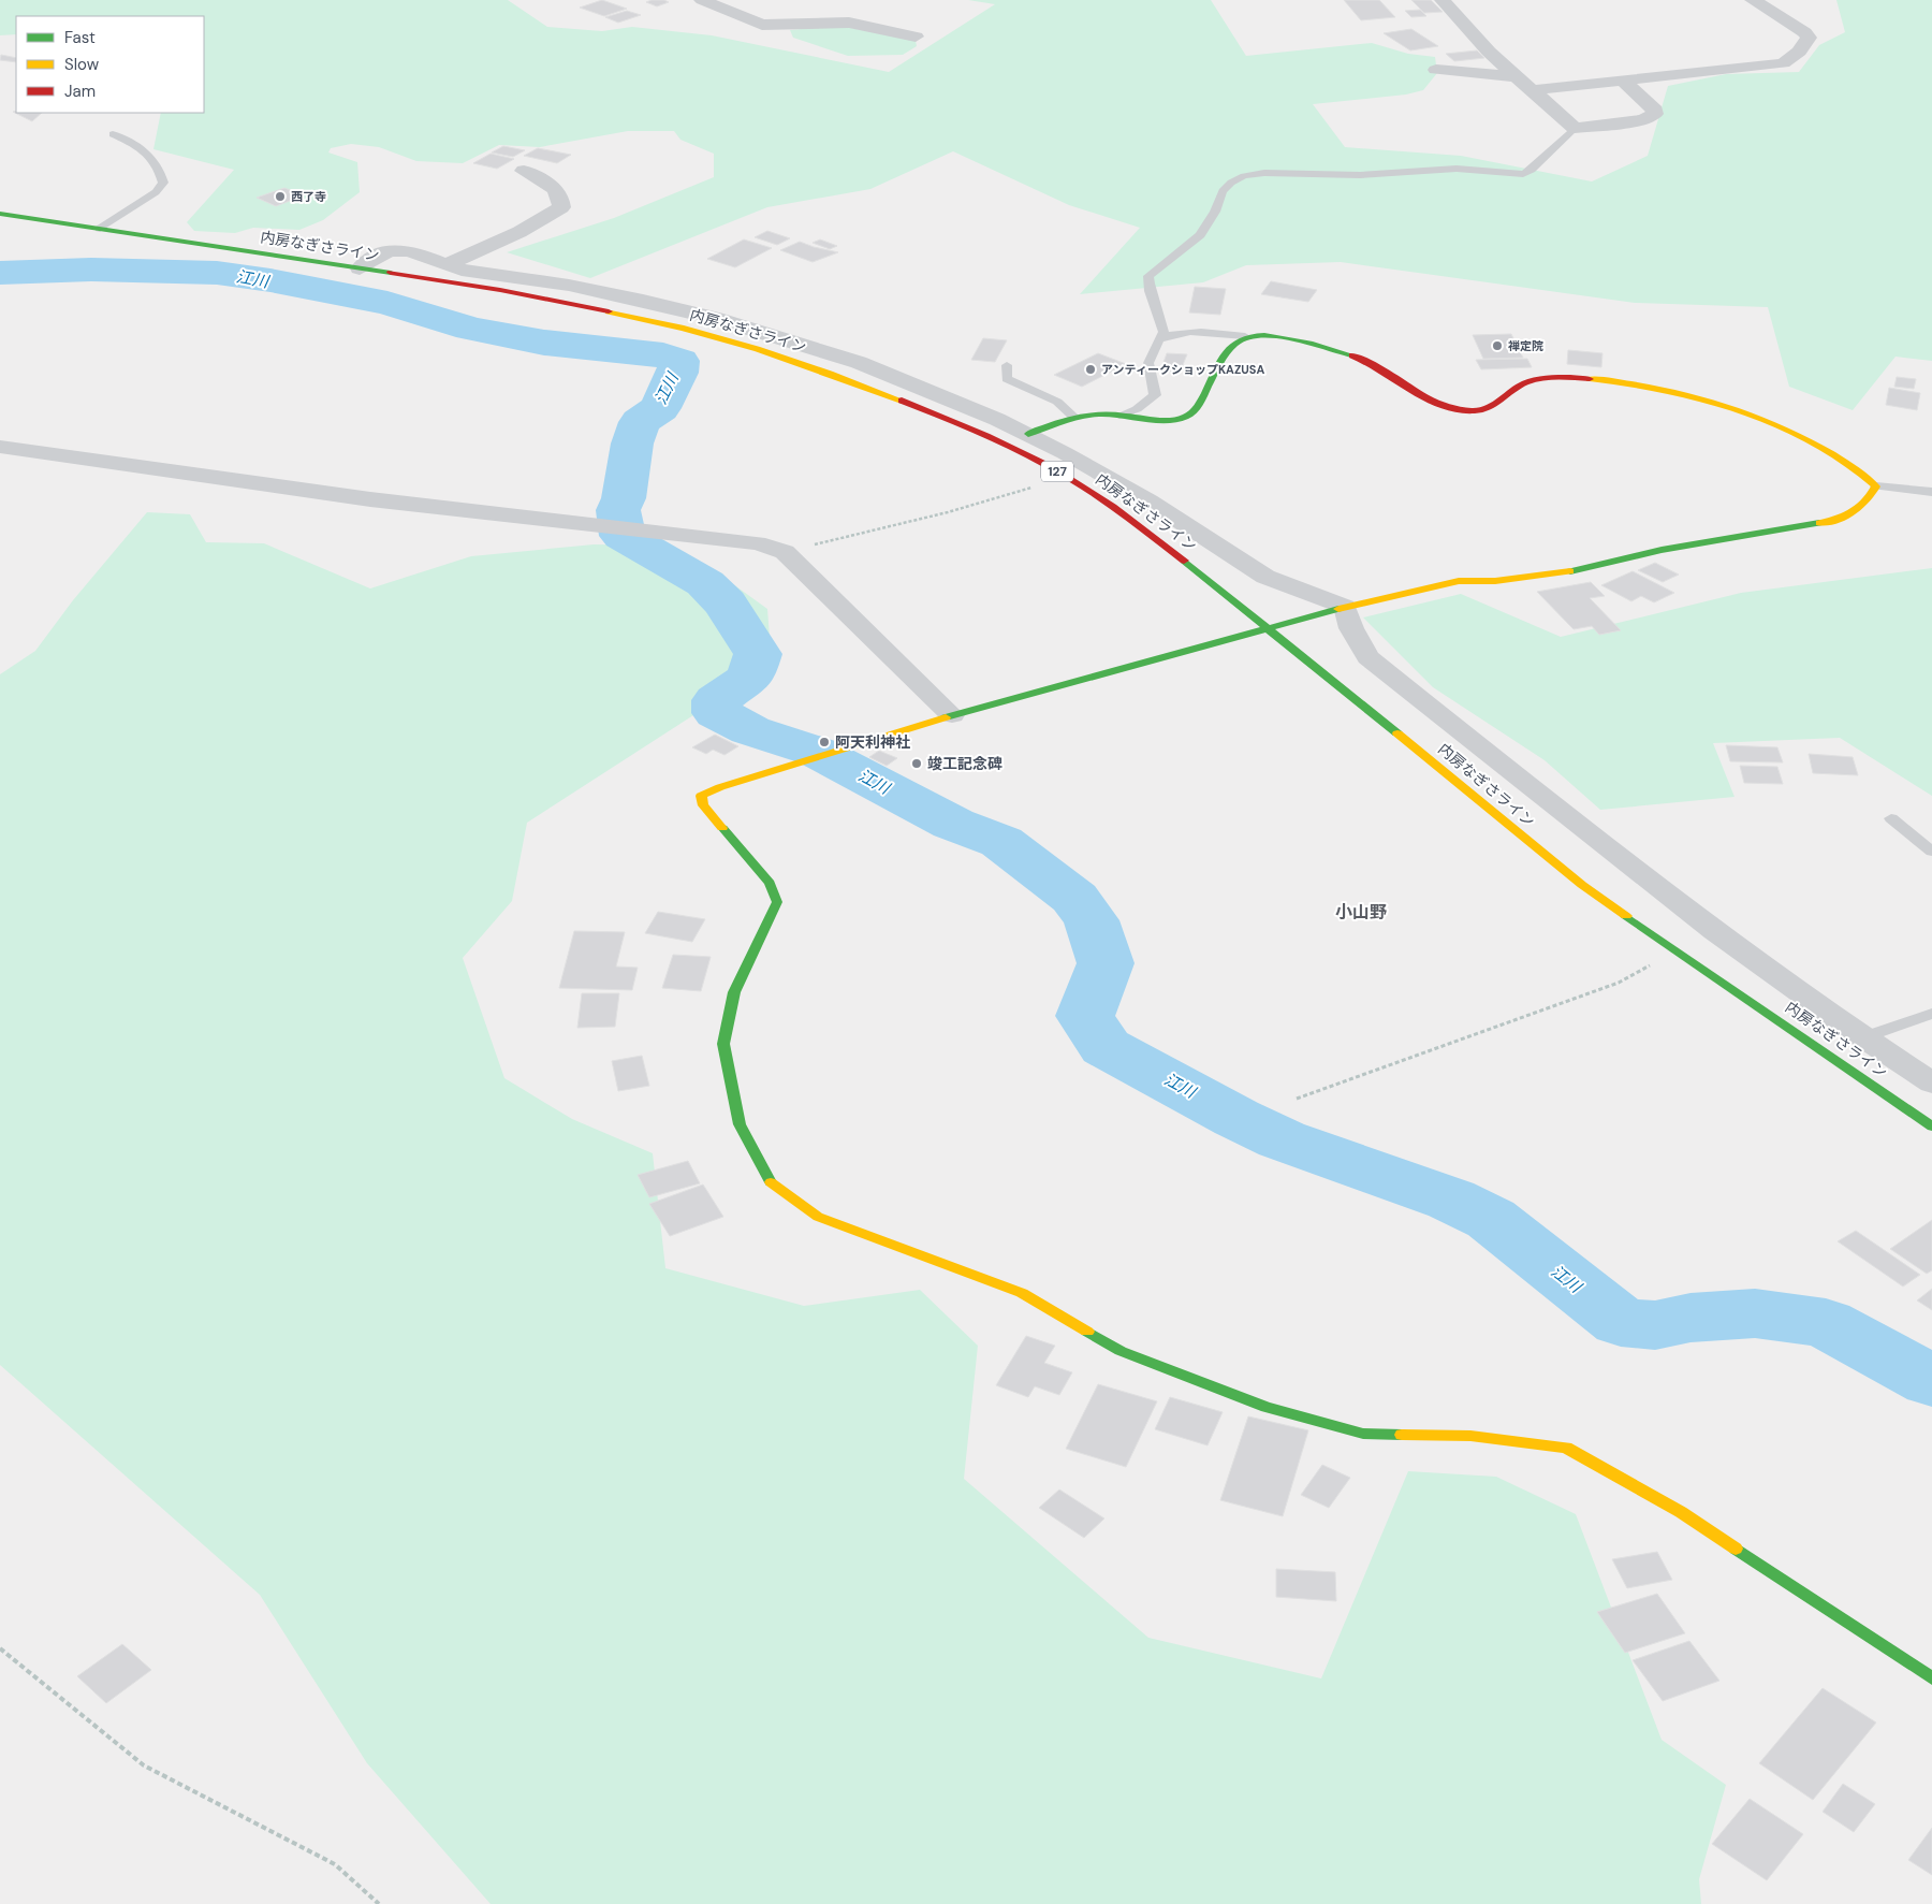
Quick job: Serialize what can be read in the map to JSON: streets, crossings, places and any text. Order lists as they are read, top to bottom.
{
  "streets": {
    "main road": ["内房なぎさライン", "127"]
  },
  "districts": ["小山野"],
  "water": ["江川"],
  "places": [
    "西了寺",
    "禅定院",
    "アンティークショップKAZUSA",
    "阿天利神社",
    "竣工記念碑"
  ],
  "legend": ["Fast", "Slow", "Jam"]
}
